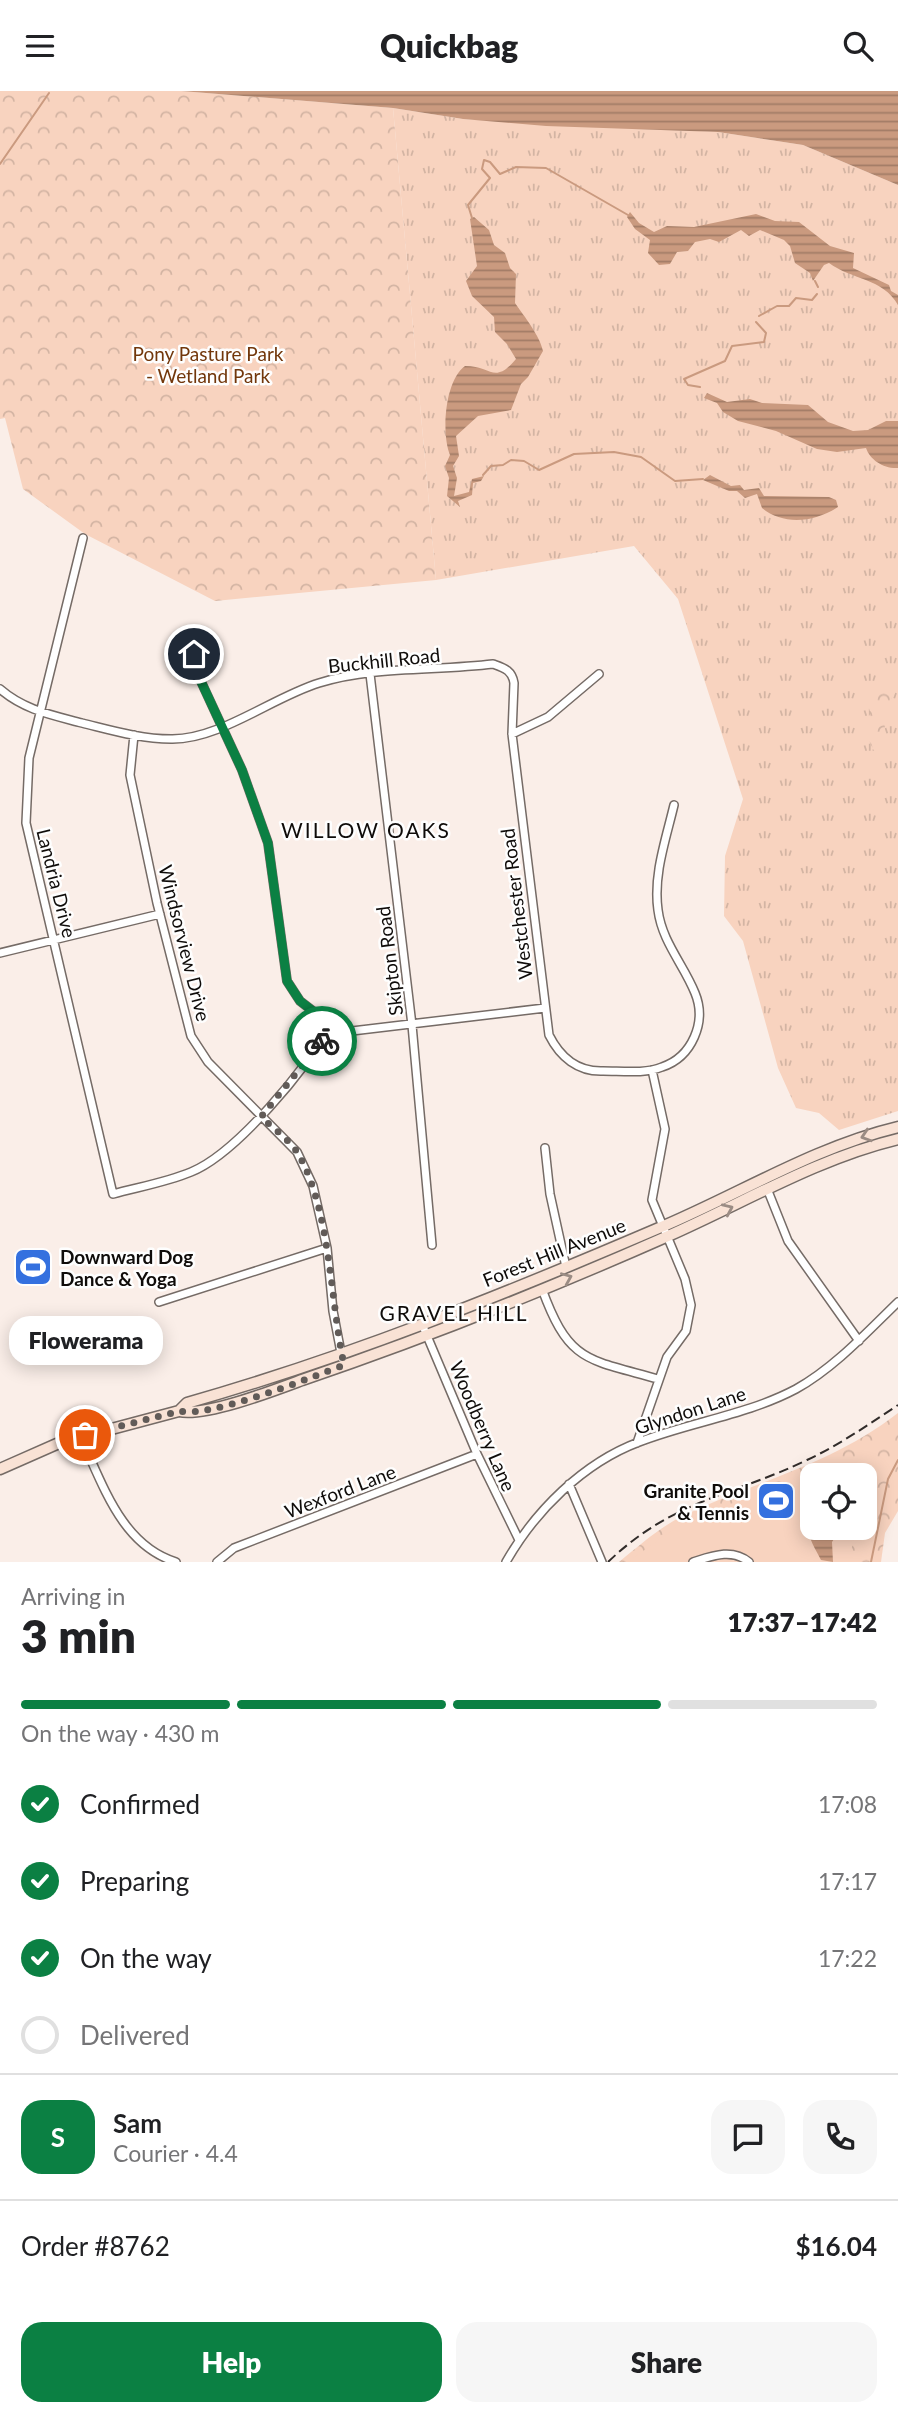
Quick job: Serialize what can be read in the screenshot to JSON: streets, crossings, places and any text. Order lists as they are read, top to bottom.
{
  "streets": {
    "main road": ["Forest Hill Avenue"],
    "street": [
      "Buckhill Road",
      "Landria Drive",
      "Westchester Road",
      "Windsorview Drive",
      "Skipton Road",
      "Glyndon Lane",
      "Woodberry Lane",
      "Wexford Lane"
    ]
  },
  "crossings": [
    ["Buckhill Road", "Landria Drive"],
    ["Buckhill Road", "Westchester Road"],
    ["Buckhill Road", "Windsorview Drive"],
    ["Buckhill Road", "Skipton Road"],
    ["Landria Drive", "Windsorview Drive"],
    ["Windsorview Drive", "Forest Hill Avenue"],
    ["Forest Hill Avenue", "Woodberry Lane"],
    ["Glyndon Lane", "Woodberry Lane"],
    ["Woodberry Lane", "Wexford Lane"]
  ],
  "districts": ["WILLOW OAKS", "GRAVEL HILL"],
  "parks": ["Pony Pasture Park - Wetland Park"],
  "places": {
    "sports": ["Downward Dog Dance & Yoga", "Granite Pool & Tennis"],
    "other": ["Flowerama"]
  },
  "page": {
    "header": "Quickbag",
    "bubble": "Flowerama",
    "heading": ["3 min", "Arriving in", "17:37–17:42"],
    "panel": [
      "Sam",
      "Courier · 4.4",
      "Order #8762",
      "$16.04"
    ],
    "bar": "On the way · 430 m",
    "list": [
      ["Confirmed", "17:08"],
      ["Preparing", "17:17"],
      ["On the way", "17:22"],
      "Delivered"
    ],
    "round": "S",
    "buttons": ["Help", "Share"]
  }
}
